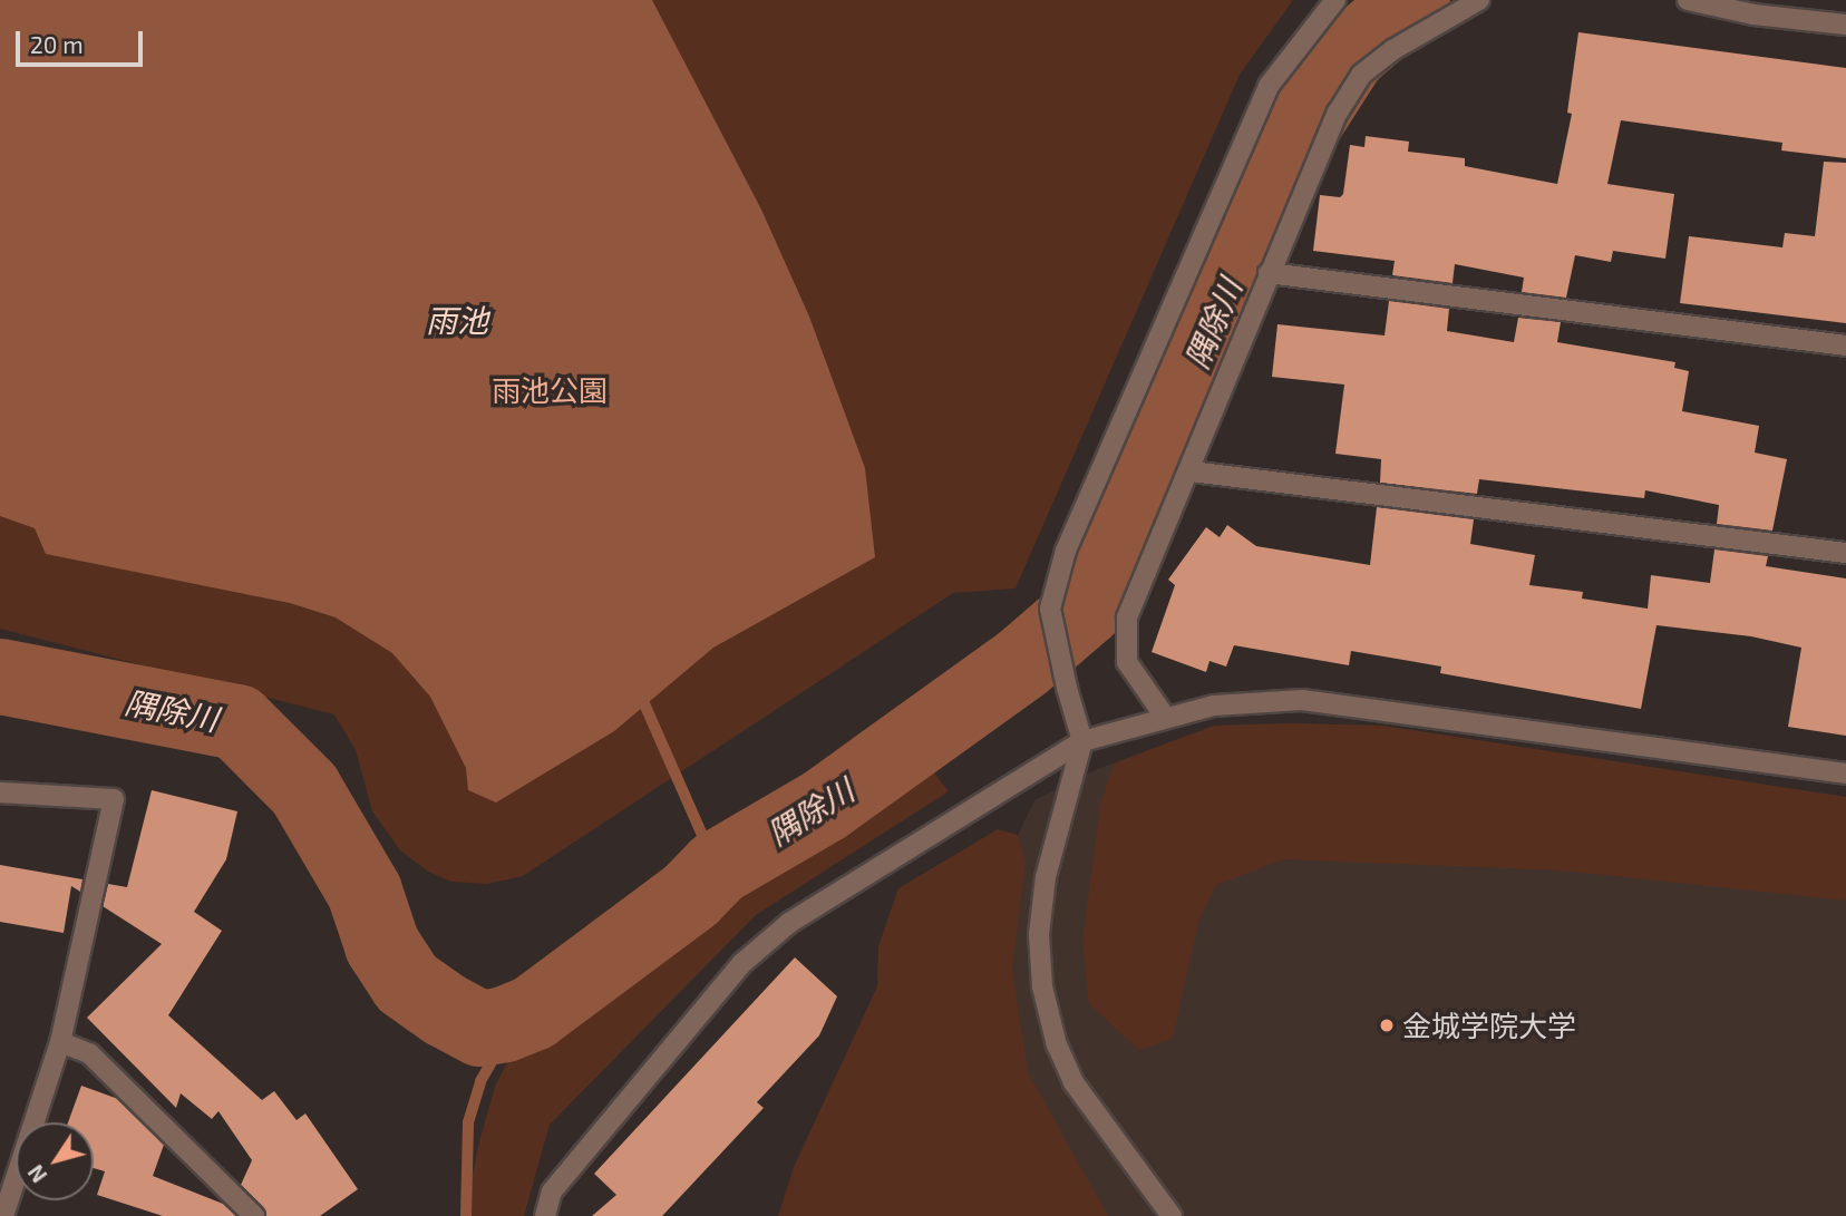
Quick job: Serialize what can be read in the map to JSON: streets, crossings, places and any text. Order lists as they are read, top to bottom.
{
  "water": ["雨池", "隅除川"],
  "parks": ["雨池公園"],
  "places": ["金城学院大学"],
  "scale_bar": "20 m",
  "north": "bottom left"
}
